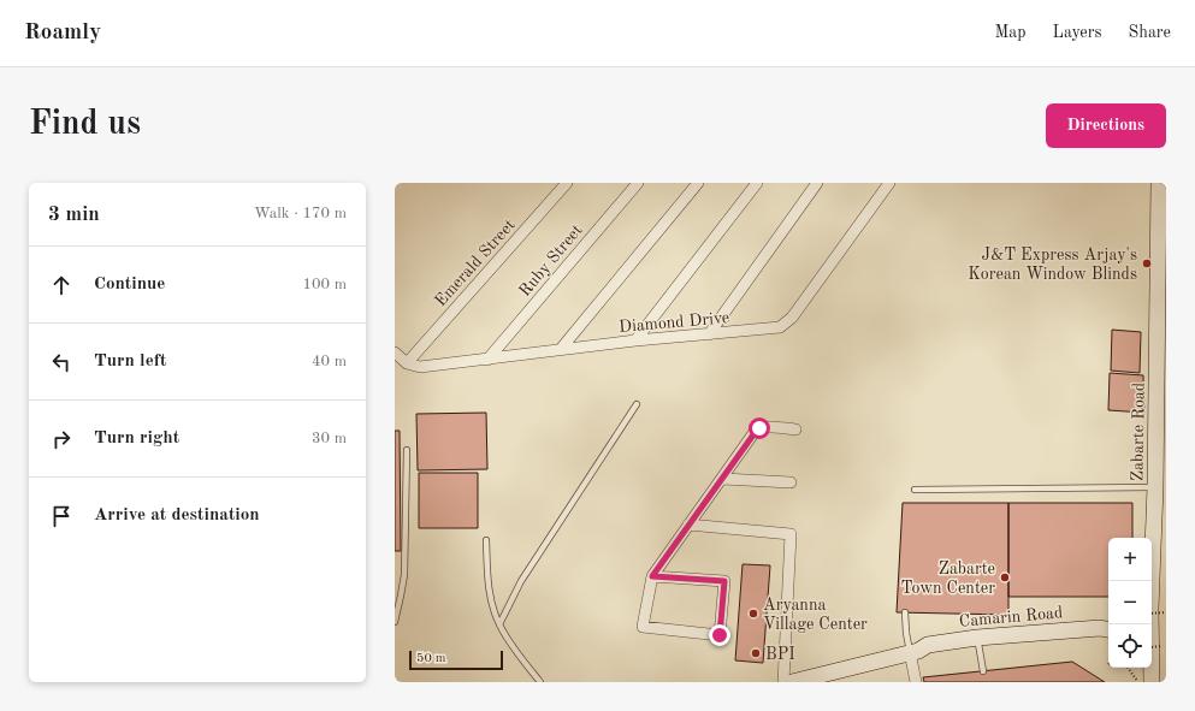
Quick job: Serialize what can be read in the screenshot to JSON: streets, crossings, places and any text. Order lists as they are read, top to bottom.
{
  "streets": {
    "main road": ["Zabarte Road", "Camarin Road"],
    "street": ["Ruby Street", "Emerald Street", "Diamond Drive"]
  },
  "crossings": [
    ["Ruby Street", "Diamond Drive"],
    ["Emerald Street", "Diamond Drive"]
  ],
  "places": [
    "J&T Express Arjay's Korean Window Blinds",
    "Zabarte Town Center",
    "Aryanna Village Center",
    "BPI"
  ],
  "scale_bar": "50 m",
  "page": {
    "header": "Roamly",
    "nav": ["Map", "Layers", "Share"],
    "buttons": "Directions",
    "title": "Find us",
    "heading": ["3 min", "Walk · 170 m"],
    "list": [
      ["Continue", "100 m"],
      ["Turn left", "40 m"],
      ["Turn right", "30 m"],
      "Arrive at destination"
    ],
    "map_buttons": ["+", "−"],
    "scale": "50 m"
  }
}
